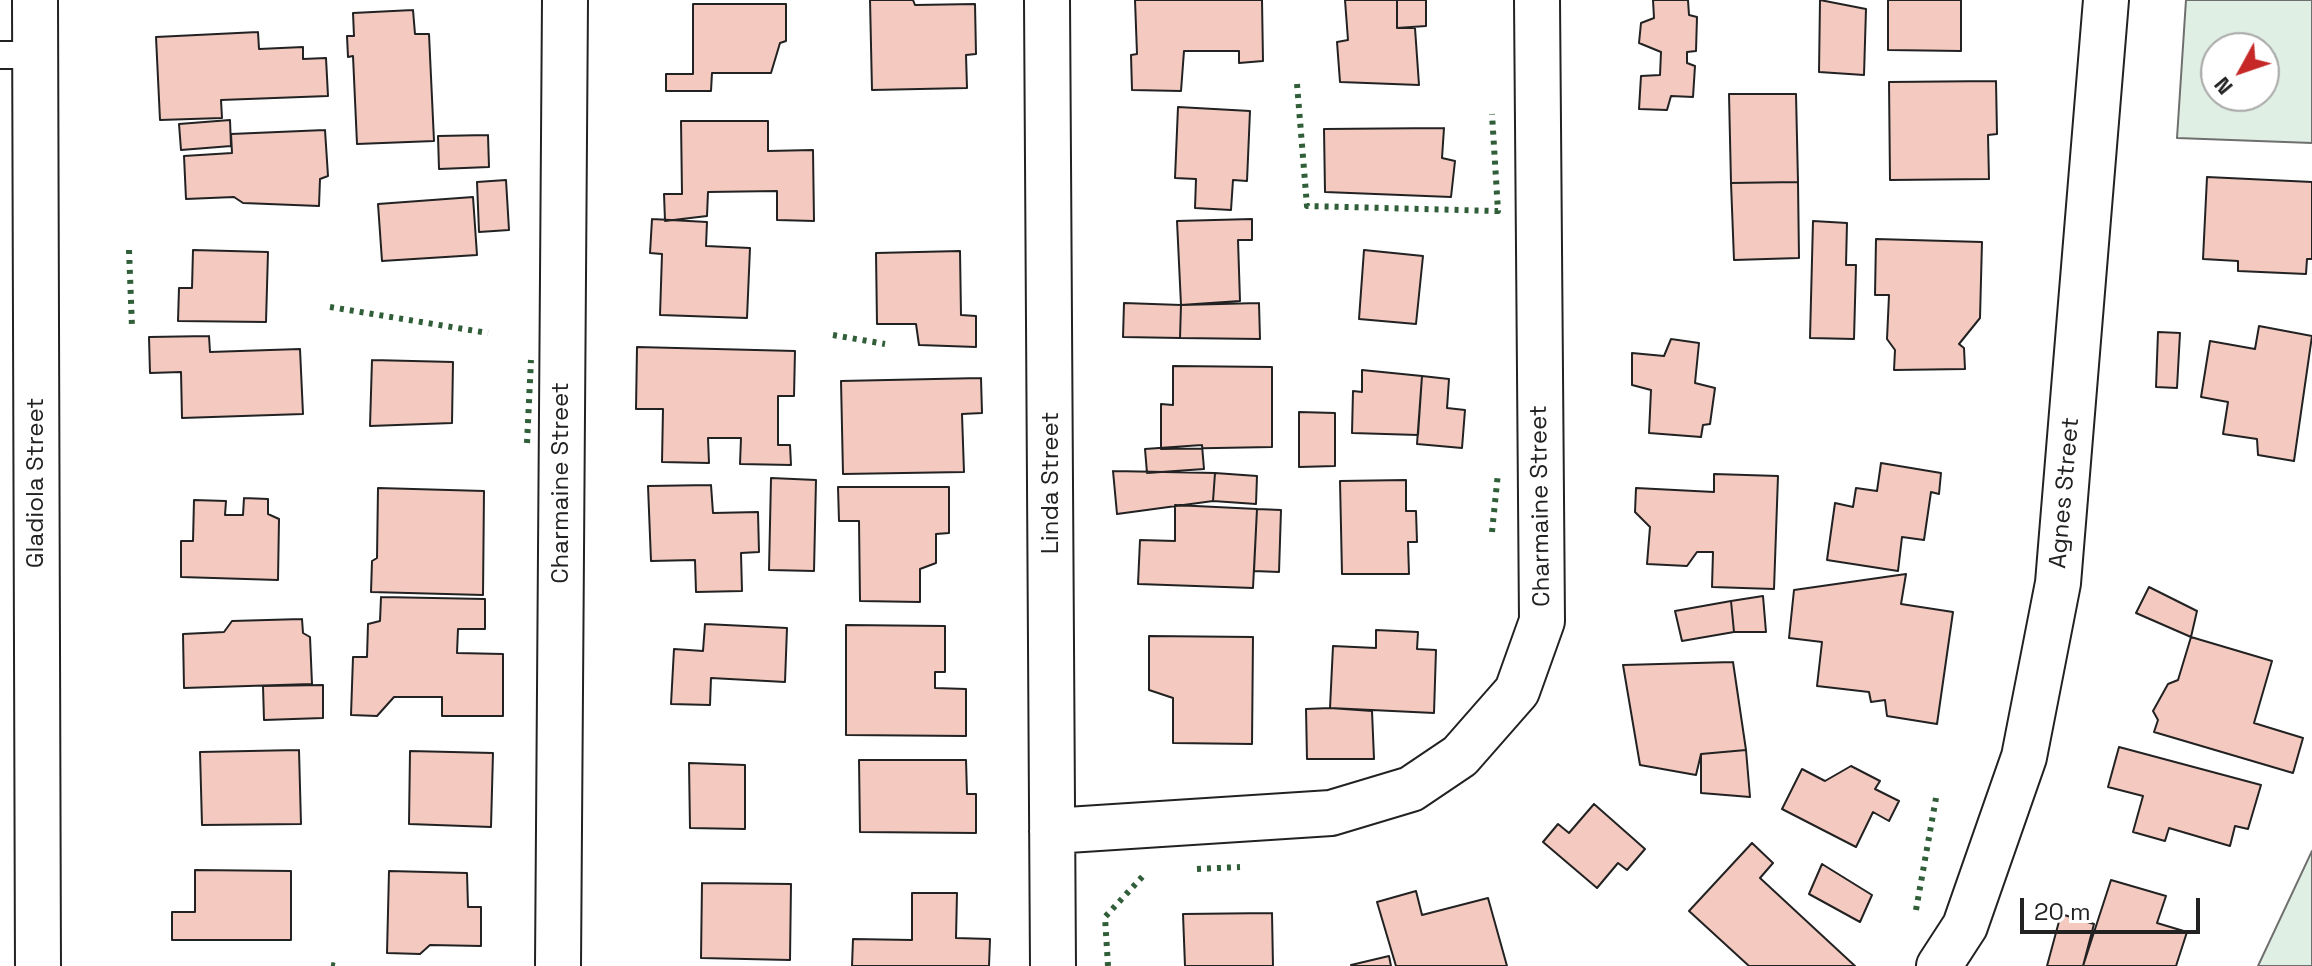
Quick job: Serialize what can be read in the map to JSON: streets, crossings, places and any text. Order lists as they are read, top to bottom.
{
  "streets": {
    "street": [
      "Gladiola Street",
      "Charmaine Street",
      "Linda Street",
      "Agnes Street"
    ]
  },
  "crossings": [
    ["Charmaine Street", "Linda Street"]
  ],
  "scale_bar": "20 m",
  "north": "bottom left"
}
